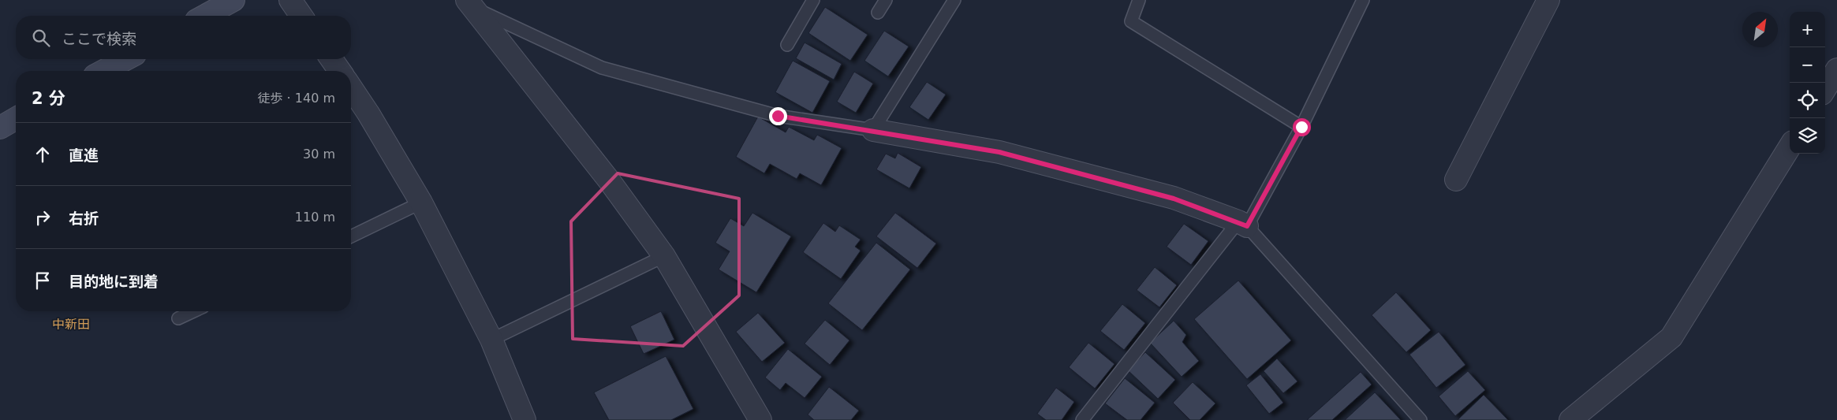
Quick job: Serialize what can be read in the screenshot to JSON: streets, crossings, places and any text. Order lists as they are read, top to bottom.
{
  "districts": ["中新田"],
  "north": "top right",
  "page": {
    "map_buttons": ["+", "−"],
    "search": "ここで検索",
    "heading": ["2 分", "徒歩 · 140 m"],
    "list": [
      ["直進", "30 m"],
      ["右折", "110 m"],
      "目的地に到着"
    ]
  }
}
